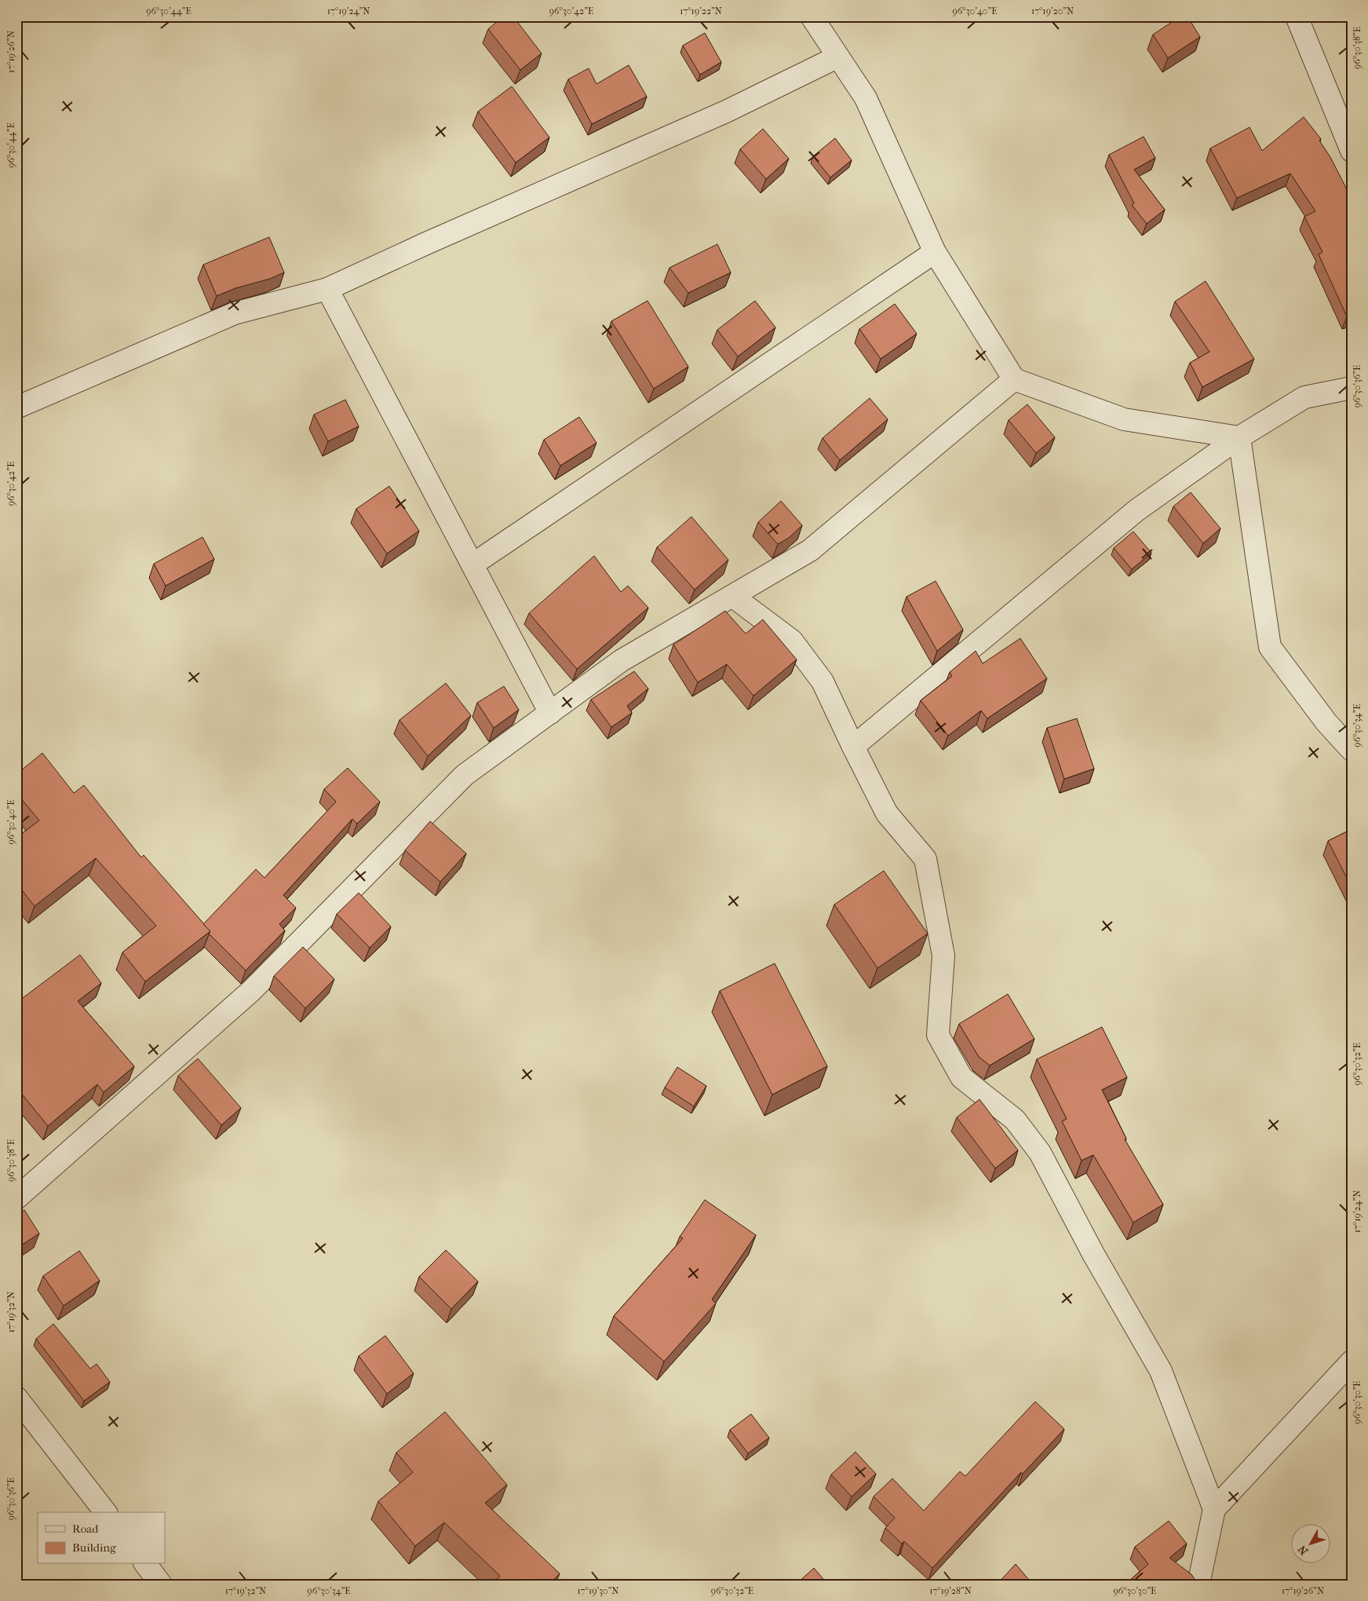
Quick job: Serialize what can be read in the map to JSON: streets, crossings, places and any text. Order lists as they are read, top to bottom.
{
  "legend": ["Road", "Building"],
  "north": "bottom left",
  "coordinates": [
    "96°30'44\"E",
    "17°19'24\"N",
    "96°30'42\"E",
    "17°19'22\"N",
    "96°30'40\"E",
    "17°19'20\"N",
    "96°30'38\"E",
    "17°19'26\"N",
    "96°30'36\"E",
    "96°30'34\"E",
    "96°30'32\"E",
    "17°19'32\"N",
    "96°30'30\"E",
    "17°19'30\"N",
    "17°19'28\"N"
  ]
}
